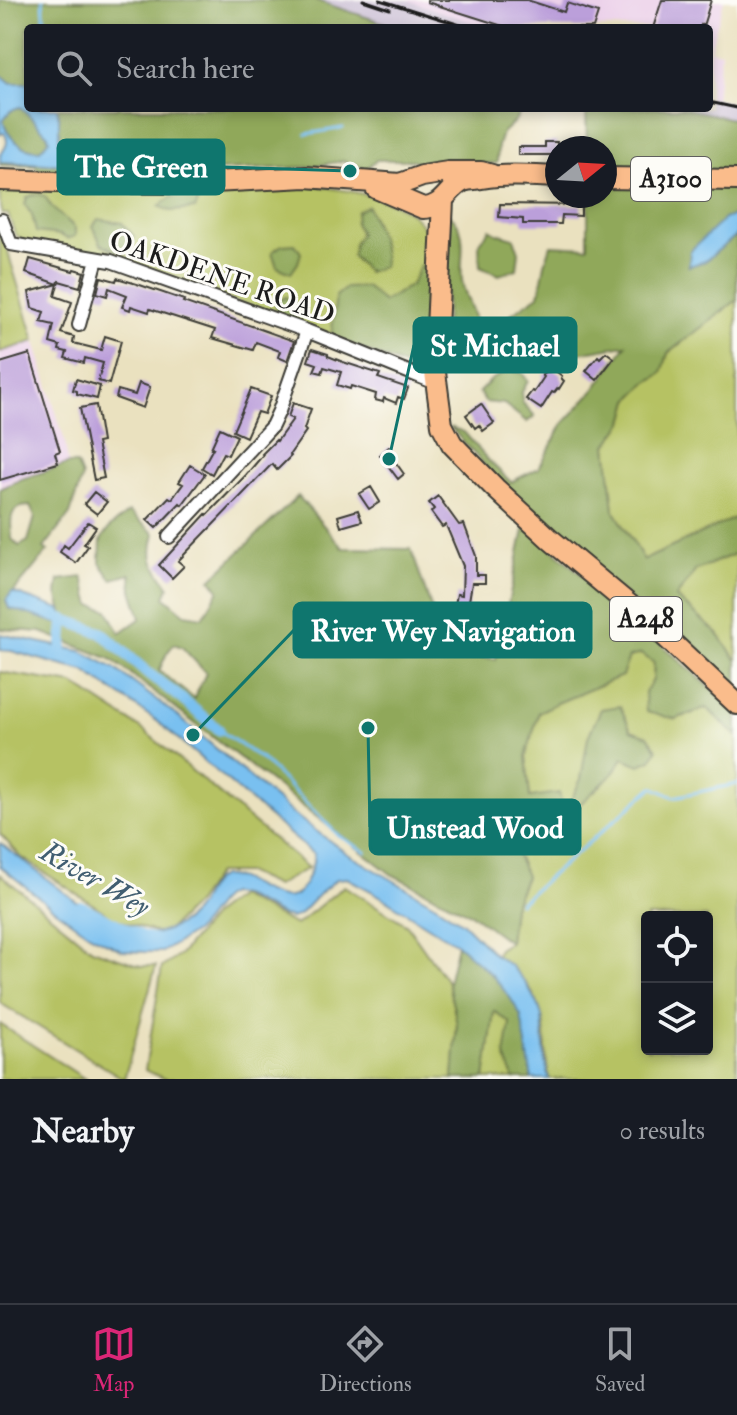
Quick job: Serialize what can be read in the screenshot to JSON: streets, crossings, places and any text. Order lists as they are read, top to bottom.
{
  "streets": {
    "main road": ["A3100", "A248"],
    "street": ["OAKDENE ROAD"]
  },
  "crossings": [
    ["OAKDENE ROAD", "A248"]
  ],
  "water": ["River Wey"],
  "places": [
    "The Green",
    "St Michael",
    "Unstead Wood",
    "River Wey Navigation"
  ],
  "north": "right",
  "page": {
    "search": "Search here",
    "heading": ["Nearby", "0 results"],
    "nav": ["Map", "Directions", "Saved"]
  }
}
